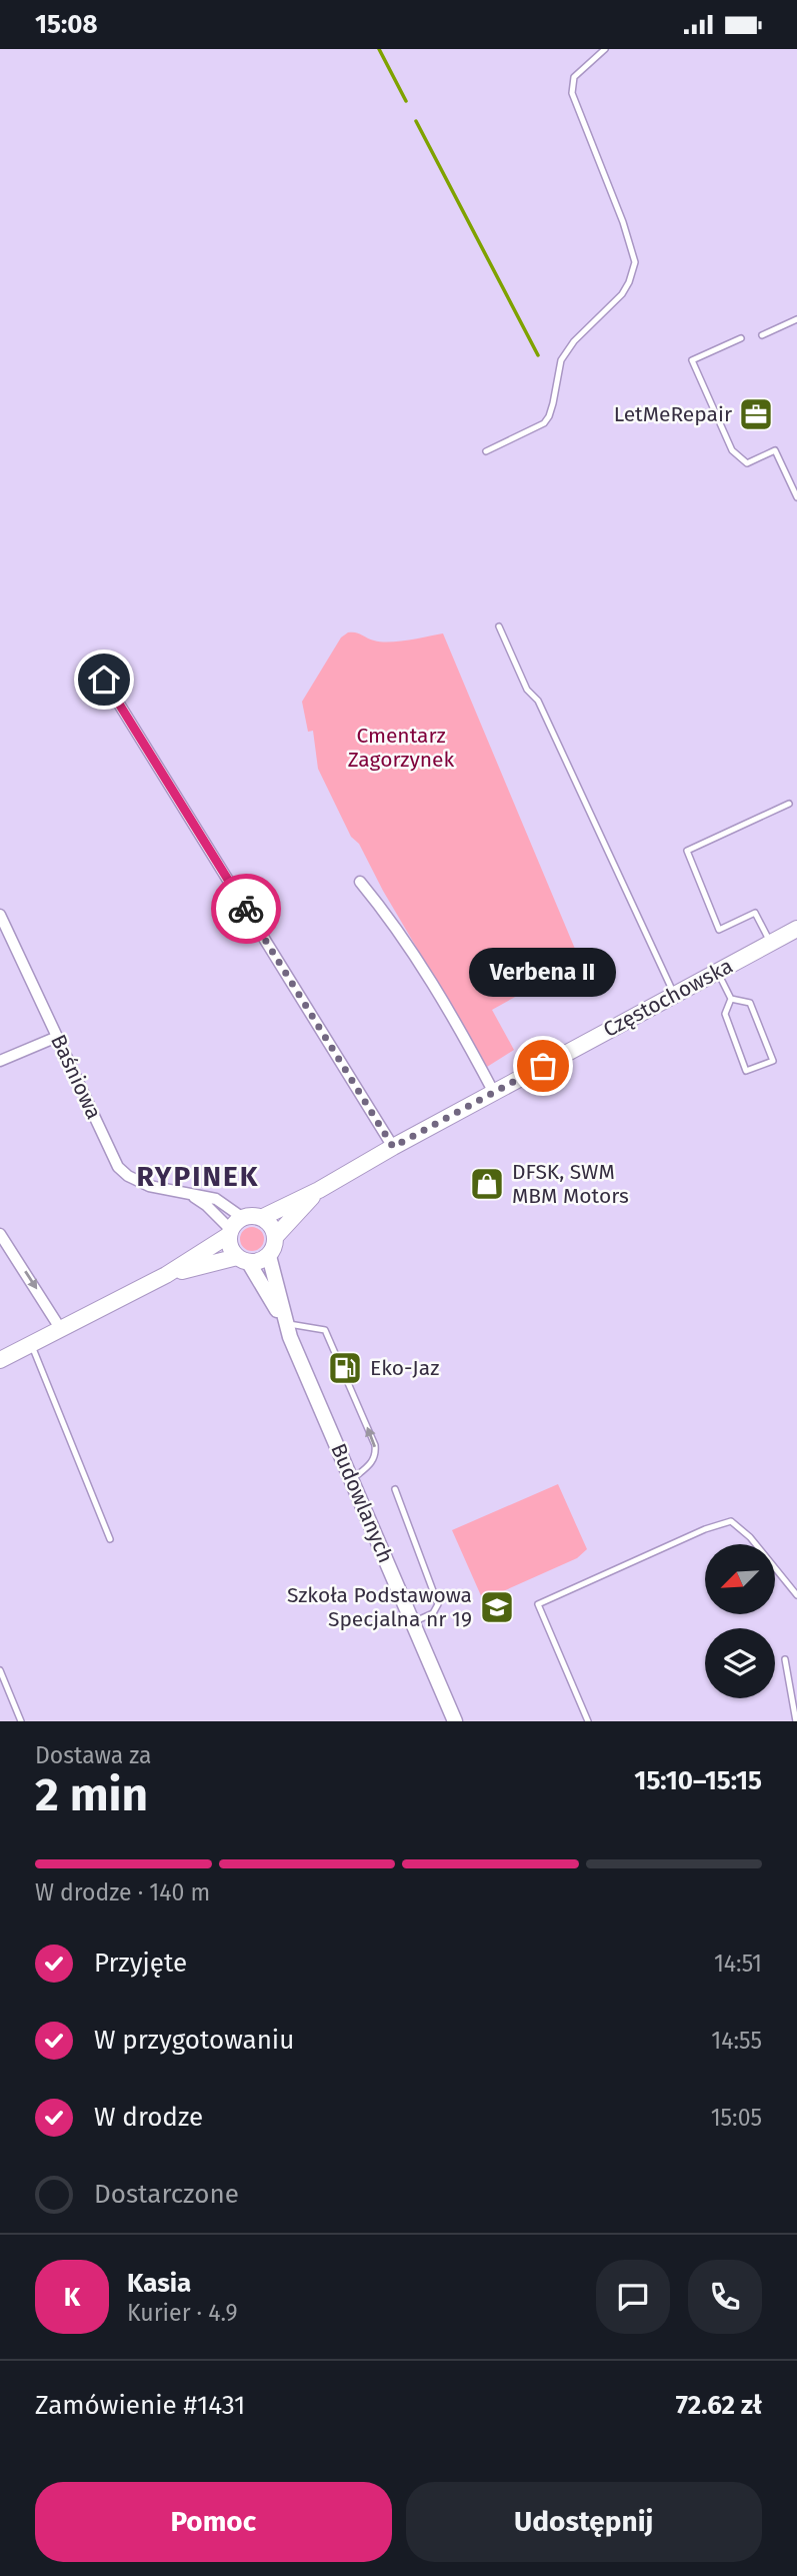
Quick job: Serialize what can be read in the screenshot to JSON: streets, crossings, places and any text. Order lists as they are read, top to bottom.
{
  "streets": {
    "main road": ["Częstochowska"],
    "street": ["Baśniowa", "Budowlanych"]
  },
  "crossings": [
    ["Częstochowska", "Baśniowa"],
    ["Częstochowska", "Budowlanych"],
    ["Baśniowa", "Budowlanych"]
  ],
  "districts": ["RYPINEK"],
  "parks": ["Cmentarz Zagorzynek"],
  "places": {
    "office": ["LetMeRepair"],
    "other": ["Verbena II"],
    "shop": ["DFSK, SWM MBM Motors"],
    "fuel station": ["Eko-Jaz"],
    "school or university": ["Szkoła Podstawowa Specjalna nr 19"]
  },
  "north": "bottom left",
  "page": {
    "status": "15:08",
    "bubble": "Verbena II",
    "heading": ["2 min", "Dostawa za", "15:10–15:15"],
    "panel": [
      "Kasia",
      "Kurier · 4.9",
      "Zamówienie #1431",
      "72.62 zł"
    ],
    "bar": "W drodze · 140 m",
    "list": [
      ["Przyjęte", "14:51"],
      ["W przygotowaniu", "14:55"],
      ["W drodze", "15:05"],
      "Dostarczone"
    ],
    "round": "K",
    "buttons": ["Pomoc", "Udostępnij"]
  }
}
